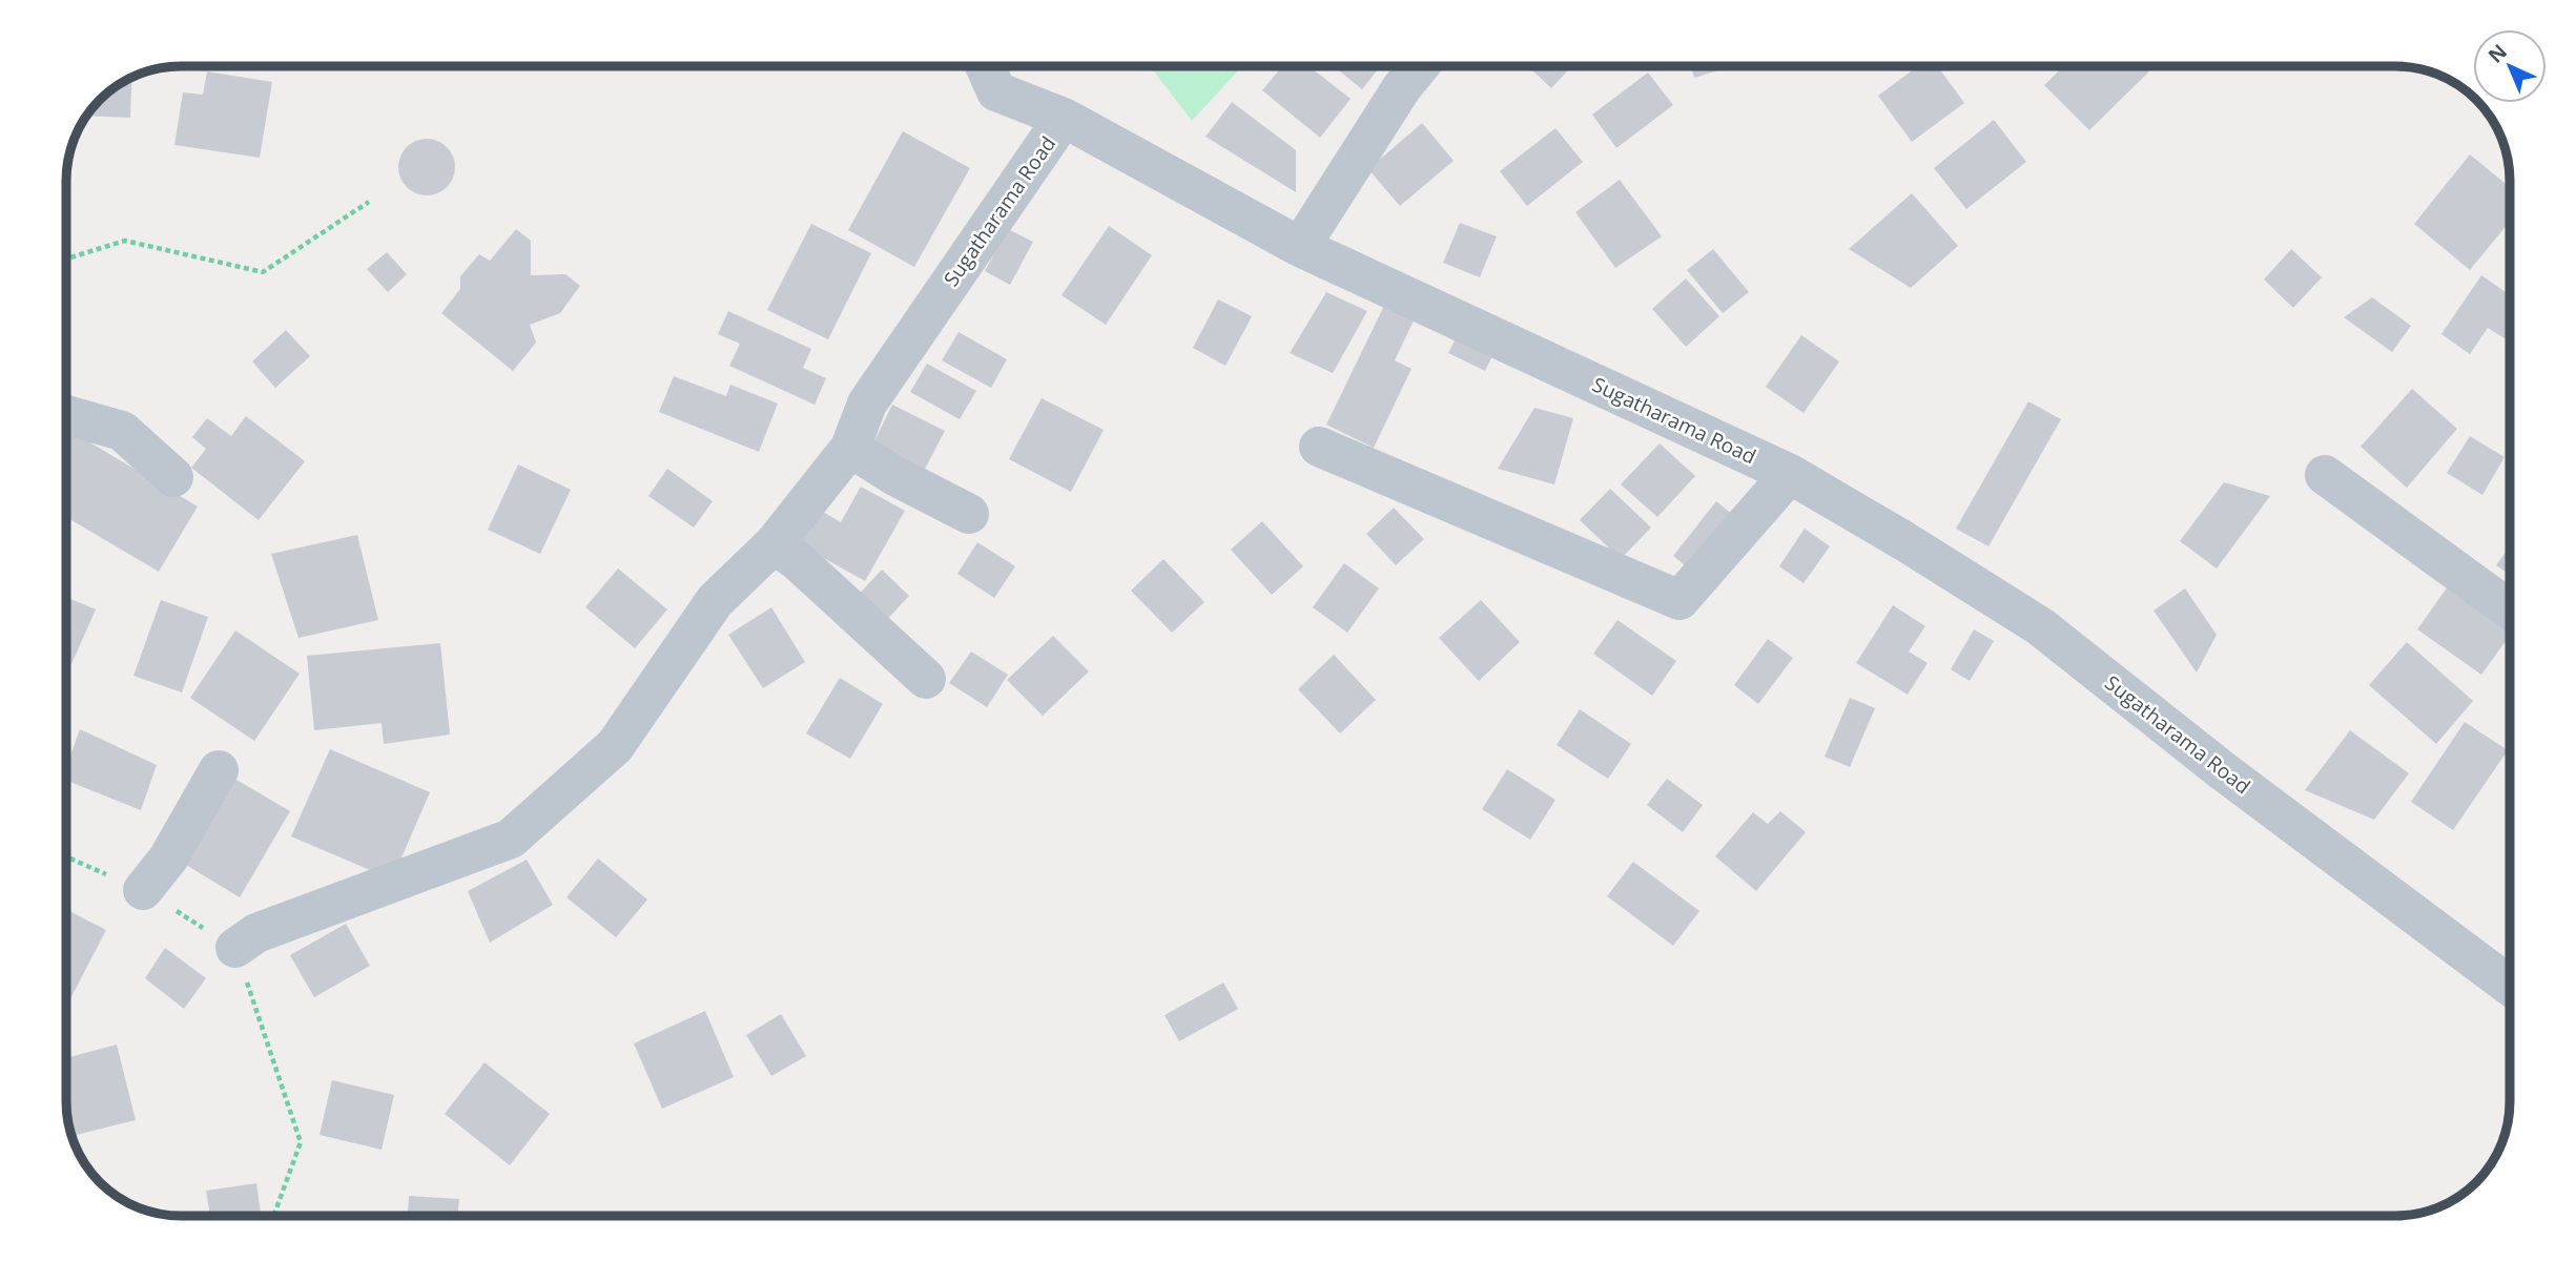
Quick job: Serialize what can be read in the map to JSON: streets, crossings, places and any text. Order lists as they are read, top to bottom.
{
  "streets": {
    "street": ["Sugatharama Road"]
  },
  "north": "top left"
}
